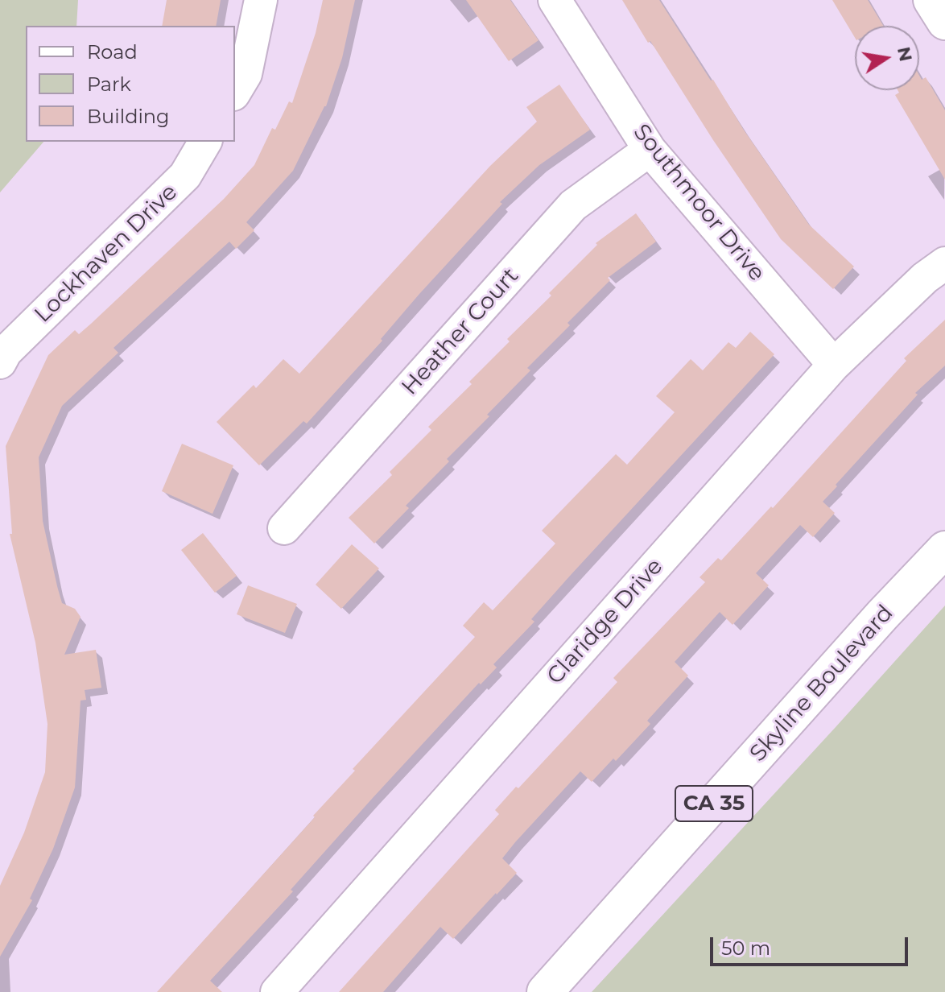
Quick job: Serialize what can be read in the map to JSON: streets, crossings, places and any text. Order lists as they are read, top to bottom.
{
  "streets": {
    "main road": ["Skyline Boulevard", "CA 35"],
    "street": [
      "Southmoor Drive",
      "Lockhaven Drive",
      "Heather Court",
      "Claridge Drive"
    ]
  },
  "crossings": [
    ["Southmoor Drive", "Heather Court"],
    ["Southmoor Drive", "Claridge Drive"]
  ],
  "legend": ["Road", "Park", "Building"],
  "scale_bar": "50 m",
  "north": "right"
}
